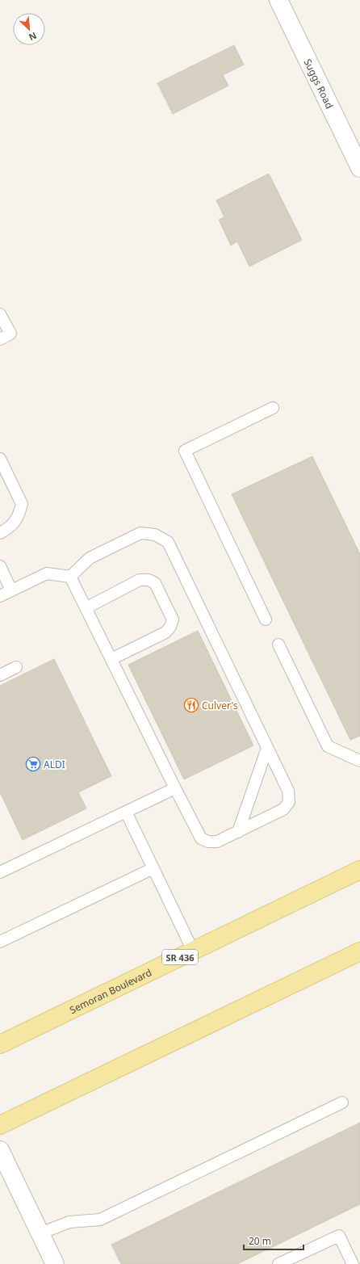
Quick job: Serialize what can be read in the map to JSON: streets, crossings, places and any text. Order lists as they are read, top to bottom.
{
  "streets": {
    "main road": ["SR 436", "Semoran Boulevard"],
    "street": ["Suggs Road"]
  },
  "places": {
    "restaurant": ["Culver's"],
    "supermarket": ["ALDI"]
  },
  "scale_bar": "20 m",
  "north": "bottom right"
}
